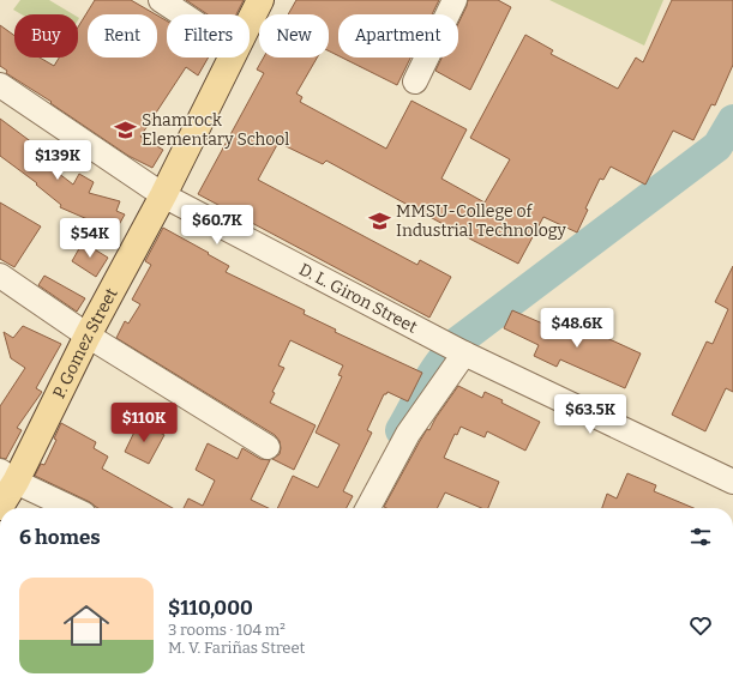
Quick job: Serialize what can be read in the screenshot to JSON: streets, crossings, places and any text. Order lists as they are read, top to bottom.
{
  "streets": {
    "main road": ["P. Gomez Street"],
    "street": ["D. L. Giron Street"]
  },
  "crossings": [
    ["D. L. Giron Street", "P. Gomez Street"]
  ],
  "places": {
    "school or university": ["Shamrock Elementary School", "MMSU-College of Industrial Technology"]
  },
  "page": {
    "chip": [
      "Buy",
      "Rent",
      "Filters",
      "New",
      "Apartment"
    ],
    "price": [
      "$139K",
      "$60.7K",
      "$54K",
      "$48.6K",
      "$63.5K",
      "$110K"
    ],
    "heading": "6 homes",
    "list": [
      {
        "name": "$110,000",
        "note": "3 rooms · 104 m² · M. V. Fariñas Street"
      }
    ]
  }
}
